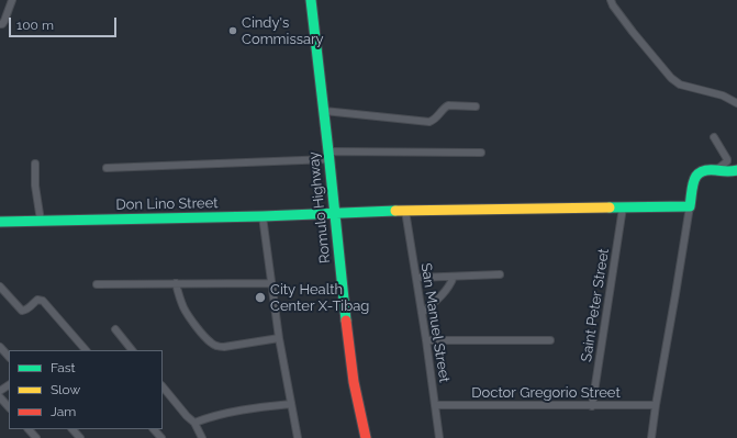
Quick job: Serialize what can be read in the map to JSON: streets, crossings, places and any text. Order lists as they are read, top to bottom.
{
  "streets": {
    "main road": ["Don Lino Street", "Romulo Highway"],
    "street": ["Saint Peter Street", "San Manuel Street", "Doctor Gregorio Street"]
  },
  "crossings": [
    ["Don Lino Street", "Romulo Highway"],
    ["Don Lino Street", "Saint Peter Street"],
    ["Don Lino Street", "San Manuel Street"],
    ["Saint Peter Street", "Doctor Gregorio Street"],
    ["San Manuel Street", "Doctor Gregorio Street"]
  ],
  "places": ["Cindy's Commissary", "City Health Center X-Tibag"],
  "legend": ["Fast", "Slow", "Jam"],
  "scale_bar": "100 m"
}
